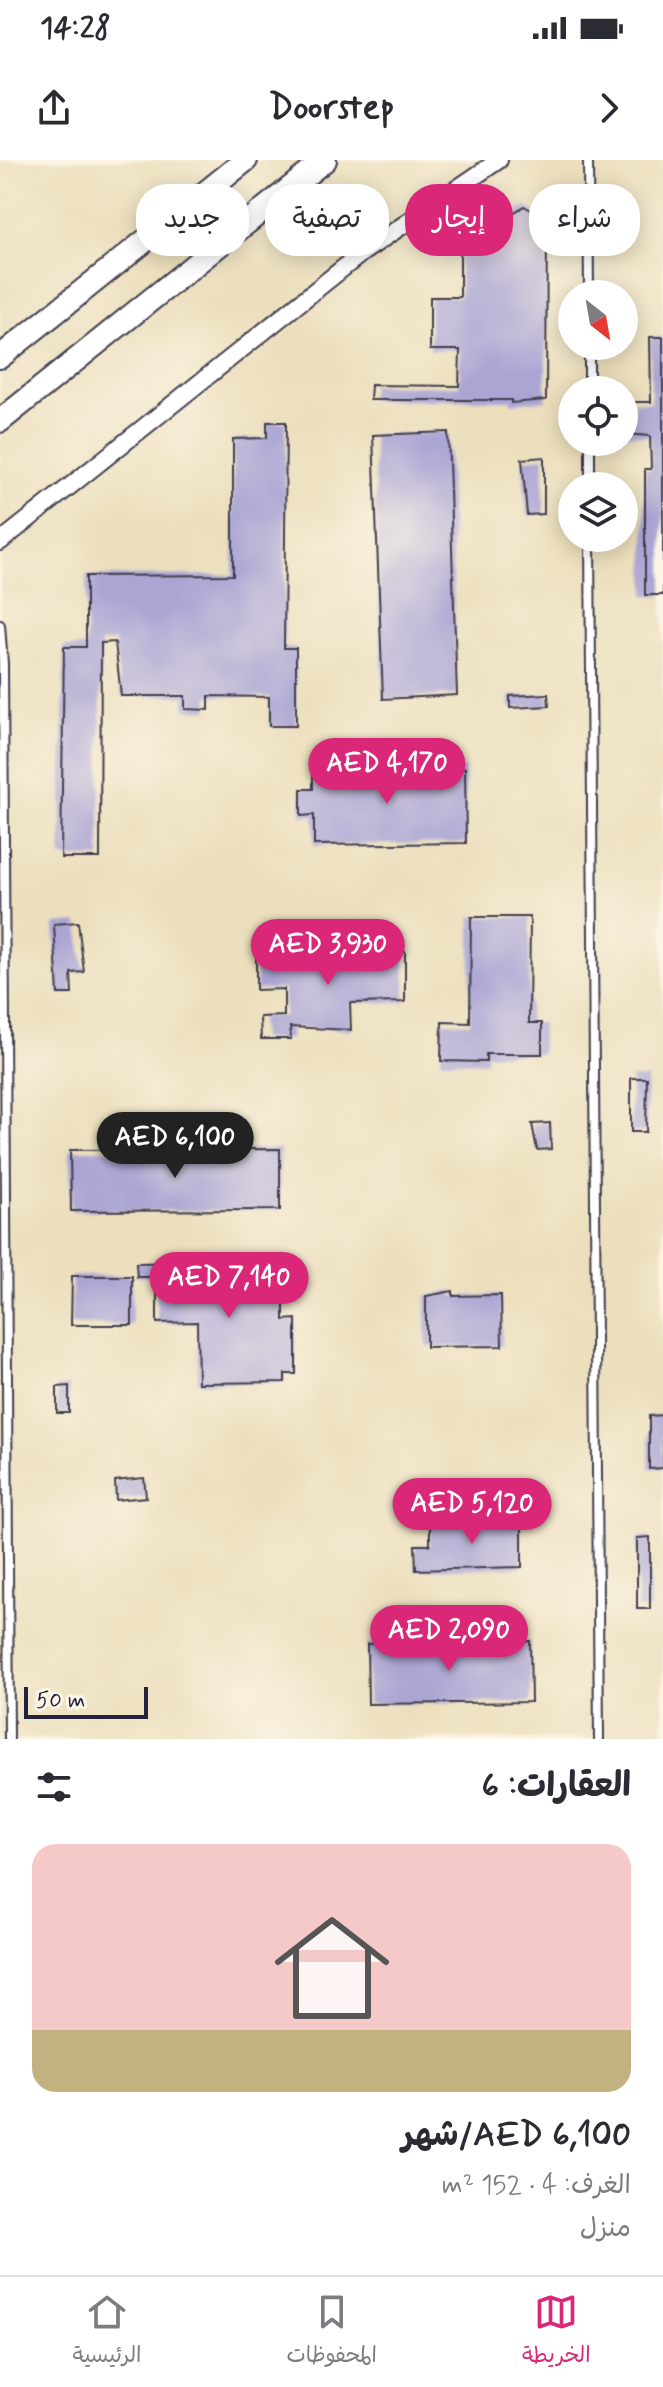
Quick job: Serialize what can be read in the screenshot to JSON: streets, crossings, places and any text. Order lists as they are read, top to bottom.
{
  "scale_bar": "50 m",
  "north": "bottom right",
  "page": {
    "status": "14:28",
    "header": "Doorstep",
    "chip": [
      "شراء",
      "إيجار",
      "تصفية",
      "جديد"
    ],
    "price": [
      "AED 4,170",
      "AED 3,930",
      "AED 6,100",
      "AED 7,140",
      "AED 5,120",
      "AED 2,090"
    ],
    "scale": "50 m",
    "heading": "العقارات: 6",
    "list": [
      {
        "name": "AED 6,100/شهر",
        "note": "الغرف: 4 · 152 m² · منزل"
      }
    ],
    "tabs": ["الخريطة", "المحفوظات", "الرئيسية"]
  }
}
